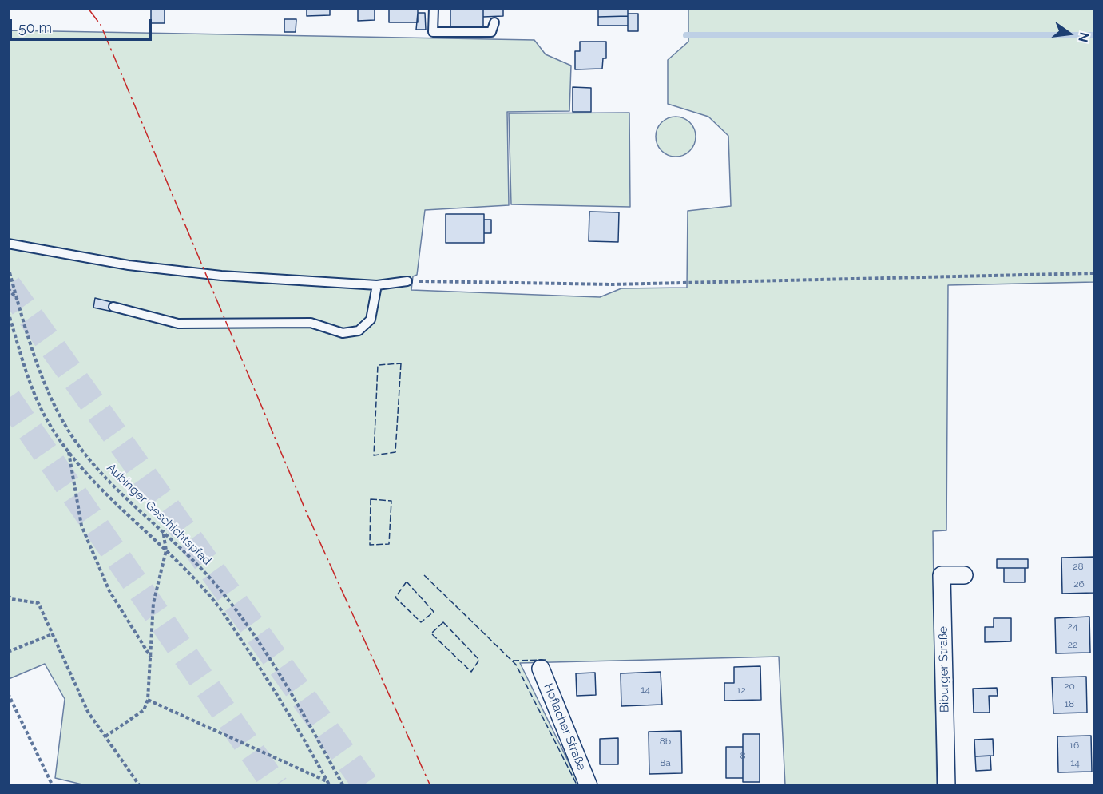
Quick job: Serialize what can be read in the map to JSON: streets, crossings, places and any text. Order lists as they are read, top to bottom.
{
  "streets": {
    "street": ["Biburger Straße", "Hoflacher Straße"],
    "path": ["Aubinger Geschichtspfad"]
  },
  "house_numbers": [
    "28",
    "26",
    "24",
    "22",
    "20",
    "14",
    "12",
    "18",
    "8b",
    "16",
    "8",
    "8a",
    "14"
  ],
  "scale_bar": "50 m",
  "north": "right"
}
